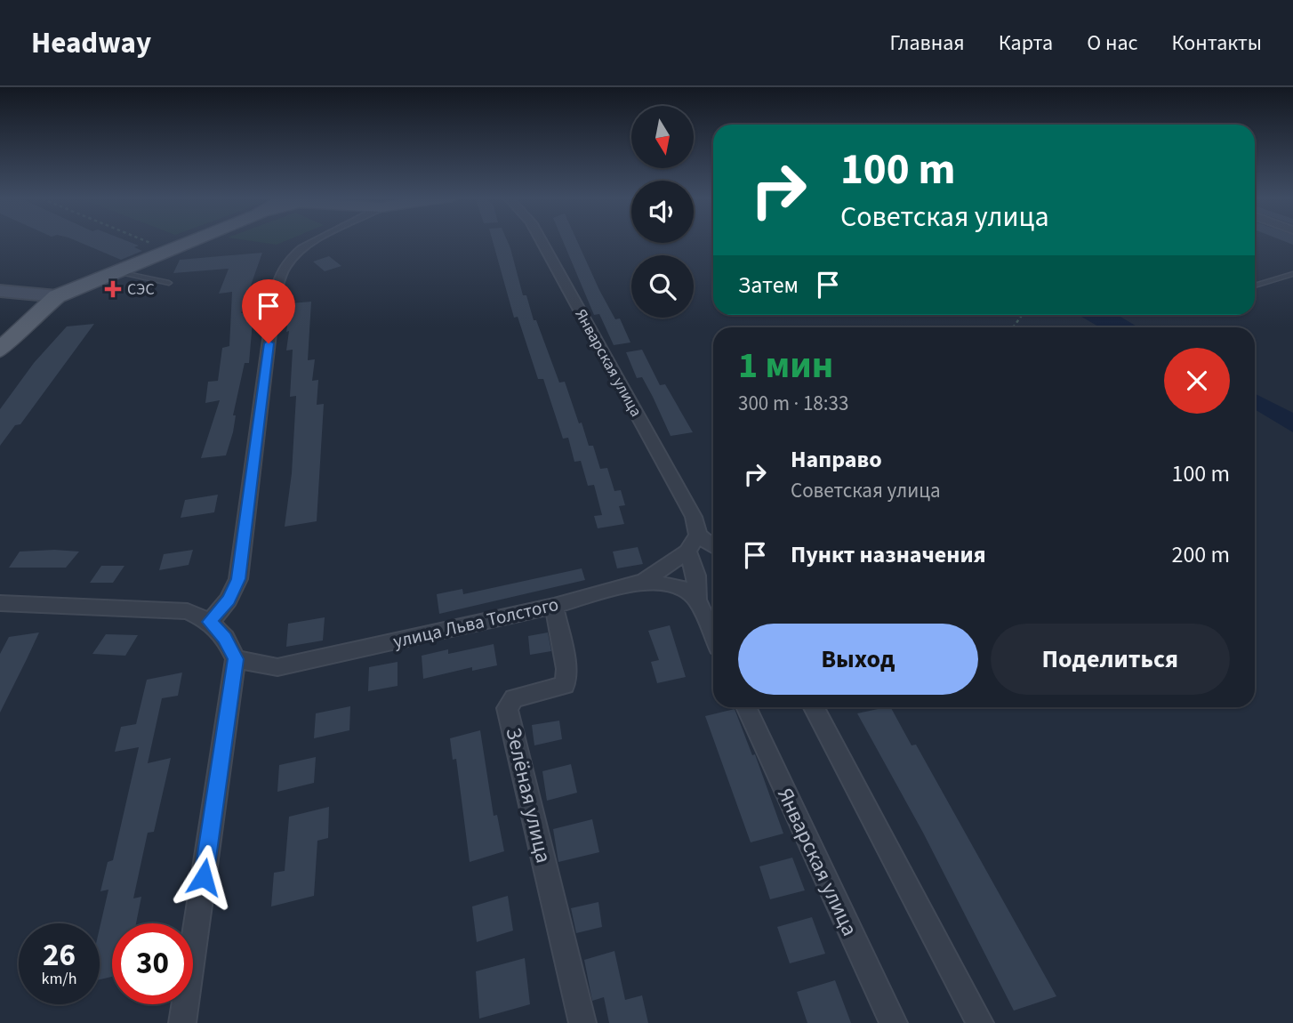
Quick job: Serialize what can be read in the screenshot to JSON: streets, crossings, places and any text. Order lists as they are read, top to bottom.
{
  "streets": {
    "street": ["Январская улица", "улица Льва Толстого", "Зелёная улица"]
  },
  "crossings": [
    ["Январская улица", "улица Льва Толстого"],
    ["улица Льва Толстого", "Зелёная улица"]
  ],
  "places": {
    "health": ["СЭС"]
  },
  "north": "bottom",
  "page": {
    "header": "Headway",
    "nav": [
      "Главная",
      "Карта",
      "О нас",
      "Контакты"
    ],
    "turn": ["100 m", "Советская улица"],
    "then": "Затем",
    "heading": ["1 мин", "300 m · 18:33"],
    "list": [
      {
        "name": "Направо",
        "note": "Советская улица",
        "value": "100 m"
      },
      {
        "name": "Пункт назначения",
        "value": "200 m"
      }
    ],
    "buttons": ["Выход", "Поделиться"],
    "speed": "26 km/h",
    "limit": "30"
  }
}
